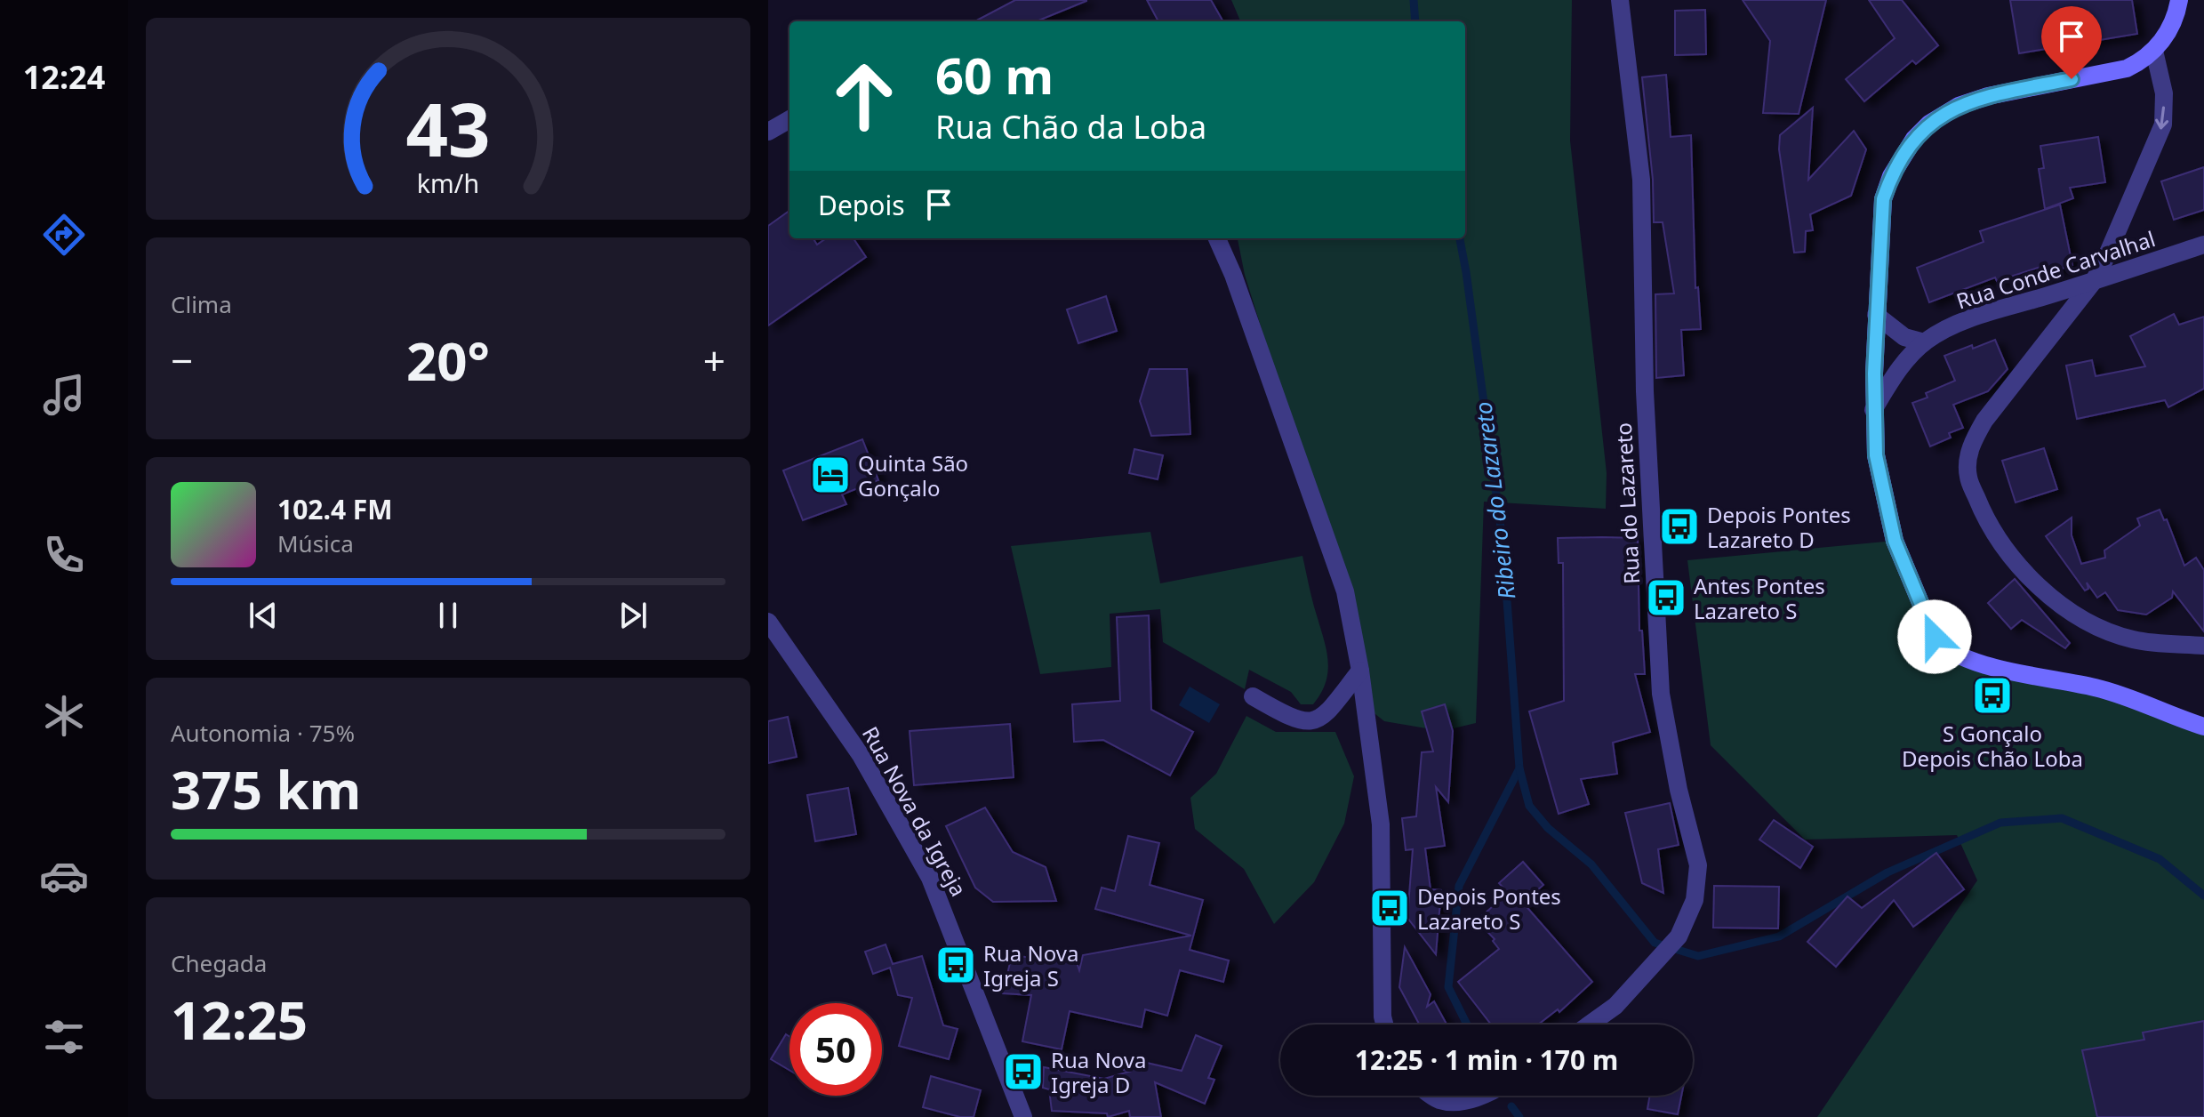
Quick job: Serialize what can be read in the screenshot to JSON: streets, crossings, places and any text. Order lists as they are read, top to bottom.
{
  "streets": {
    "street": ["Rua Conde Carvalhal", "Rua do Lazareto", "Rua Nova da Igreja"]
  },
  "water": ["Ribeiro do Lazareto"],
  "places": {
    "hotel": ["Quinta São Gonçalo"],
    "bus stop": [
      "Depois Pontes Lazareto D",
      "Antes Pontes Lazareto S",
      "S Gonçalo Depois Chão Loba",
      "Depois Pontes Lazareto S",
      "Rua Nova Igreja S",
      "Rua Nova Igreja D"
    ]
  },
  "page": {
    "tabs": "12:24",
    "turn": ["60 m", "Rua Chão da Loba"],
    "then": "Depois",
    "tile": [
      "Clima",
      ["Autonomia · 75%", "375 km"],
      ["Chegada", "12:25"]
    ],
    "heat": ["−", "20°", "+"],
    "song": ["102.4 FM", "Música"],
    "limit": "50",
    "trip": "12:25 · 1 min · 170 m",
    "gauge": ["43", "km/h"]
  }
}
